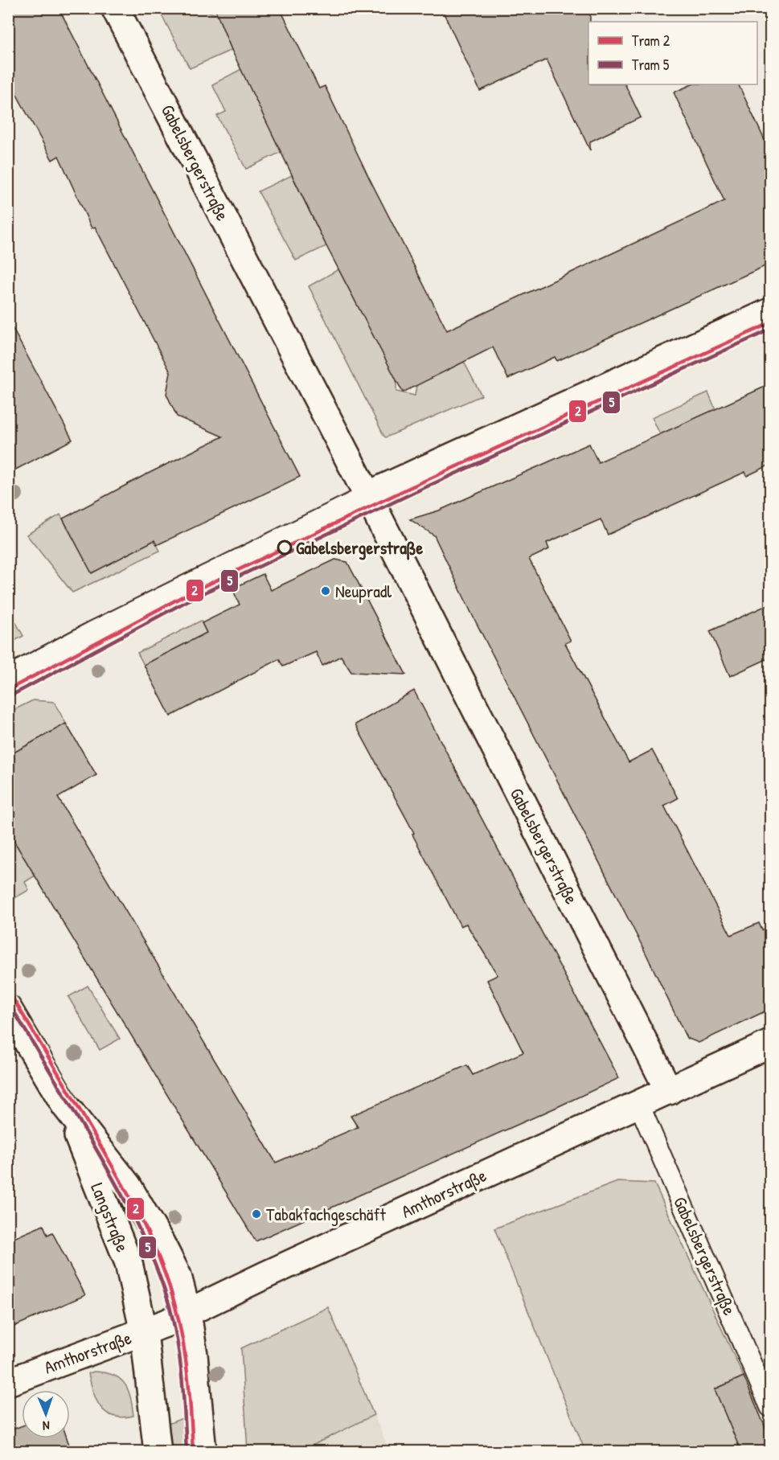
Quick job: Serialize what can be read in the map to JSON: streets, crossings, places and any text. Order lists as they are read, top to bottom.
{
  "streets": {
    "street": ["Gabelsbergerstraße", "Amthorstraße", "Langstraße"]
  },
  "crossings": [
    ["Gabelsbergerstraße", "Amthorstraße"],
    ["Amthorstraße", "Langstraße"]
  ],
  "places": ["Gabelsbergerstraße", "Neupradl", "Tabakfachgeschäft"],
  "lines": ["tram line 2", "tram line 5"],
  "legend": ["Tram 2", "Tram 5"],
  "north": "bottom"
}
